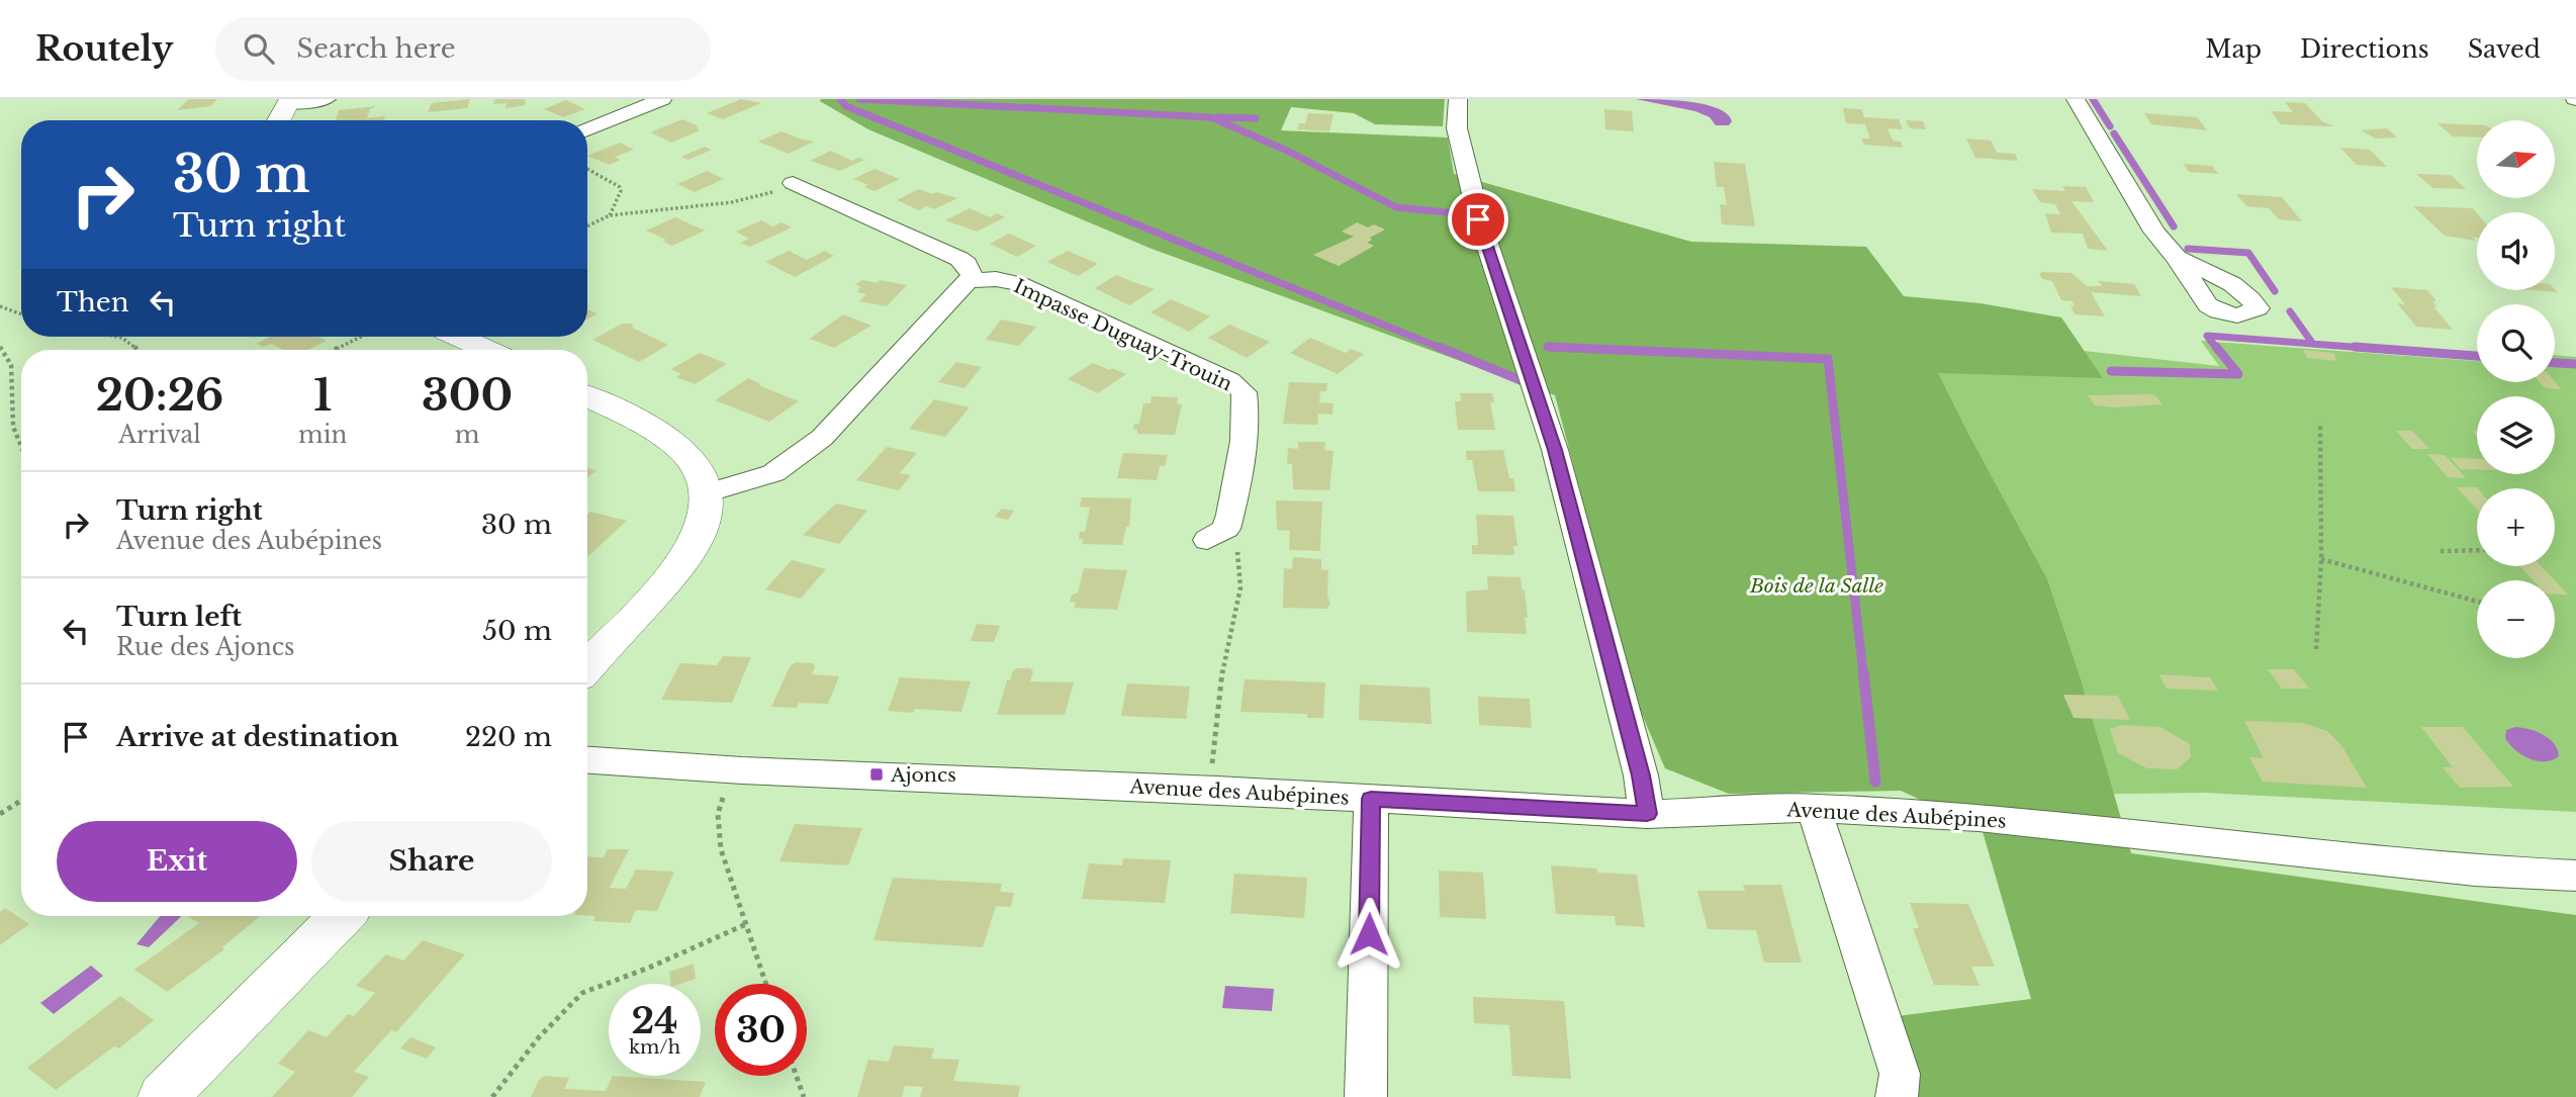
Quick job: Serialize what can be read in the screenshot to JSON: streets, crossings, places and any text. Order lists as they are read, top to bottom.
{
  "streets": {
    "street": ["Impasse Duguay-Trouin", "Avenue des Aubépines"]
  },
  "parks": ["Bois de la Salle"],
  "places": {
    "transit": ["Ajoncs"]
  },
  "north": "right",
  "page": {
    "header": "Routely",
    "search": "Search here",
    "nav": ["Map", "Directions", "Saved"],
    "map_buttons": ["+", "−"],
    "turn": ["30 m", "Turn right"],
    "then": "Then",
    "eta": [
      "20:26",
      "Arrival",
      "1",
      "min",
      "300",
      "m"
    ],
    "list": [
      {
        "name": "Turn right",
        "note": "Avenue des Aubépines",
        "value": "30 m"
      },
      {
        "name": "Turn left",
        "note": "Rue des Ajoncs",
        "value": "50 m"
      },
      {
        "name": "Arrive at destination",
        "value": "220 m"
      }
    ],
    "buttons": ["Exit", "Share"],
    "speed": "24 km/h",
    "limit": "30"
  }
}
